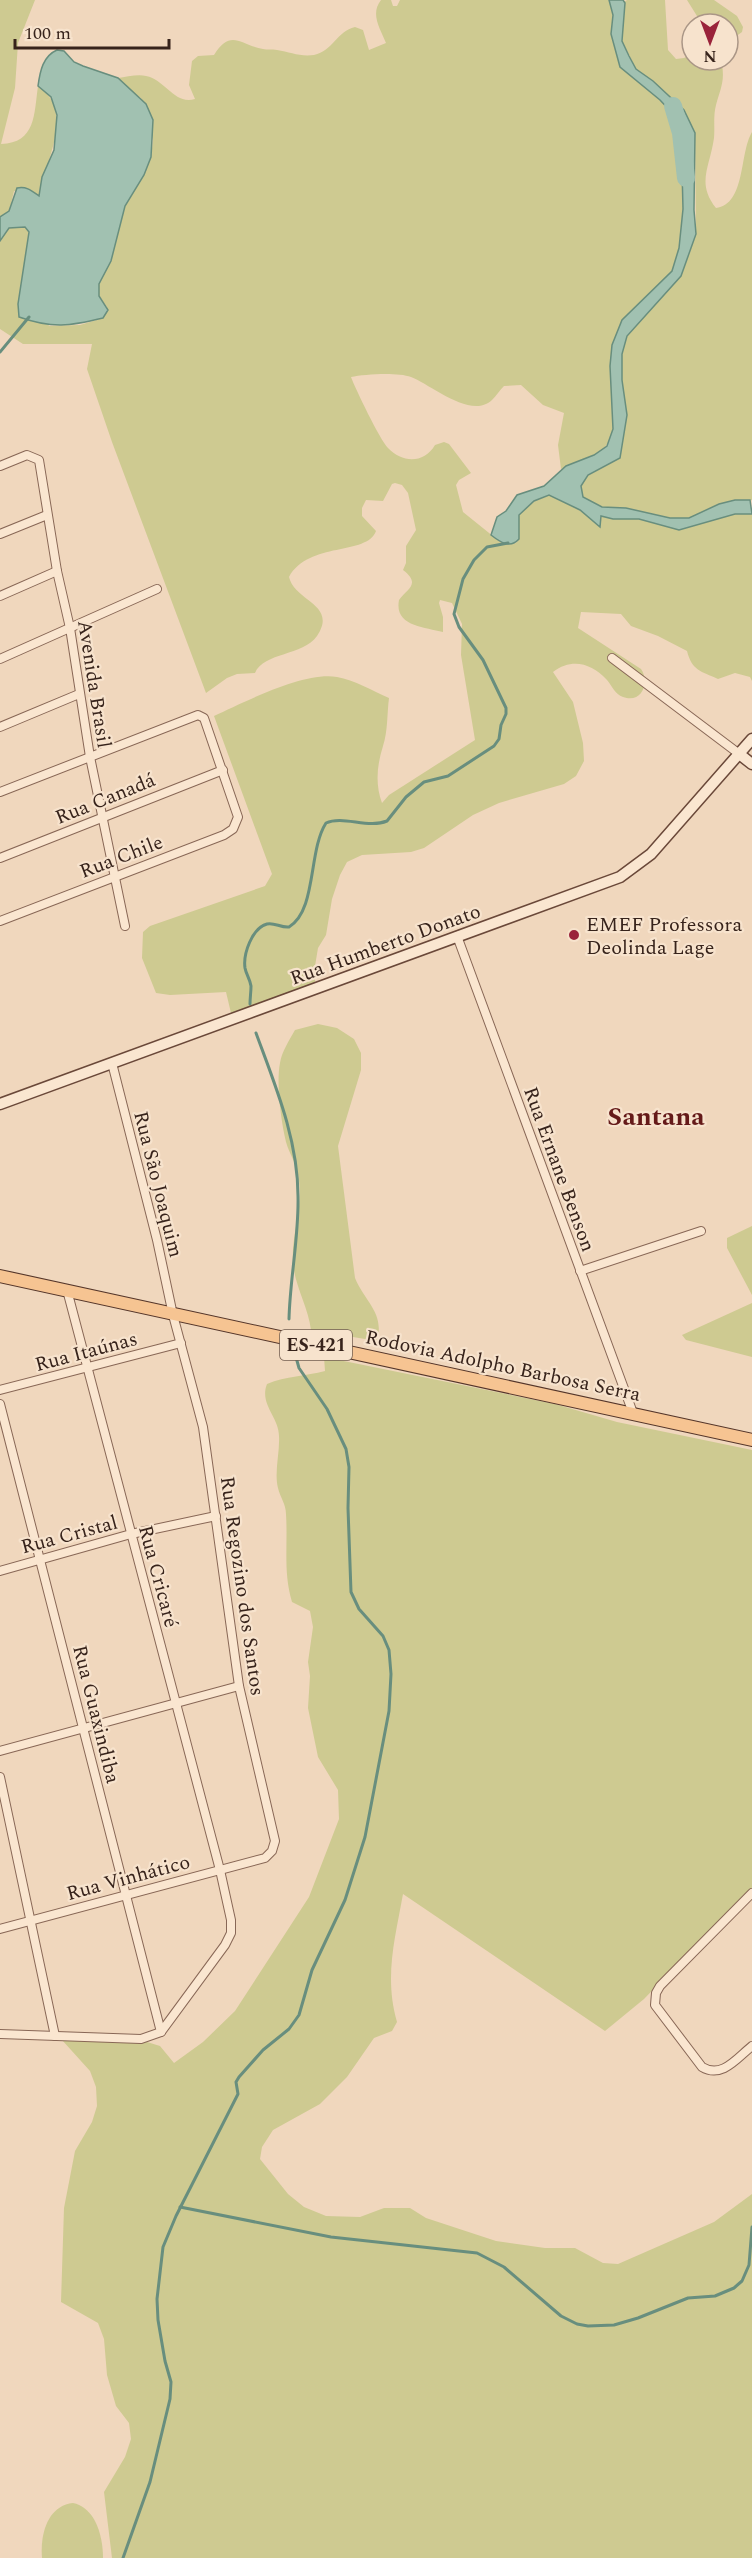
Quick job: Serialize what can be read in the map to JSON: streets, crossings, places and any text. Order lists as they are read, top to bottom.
{
  "streets": {
    "main road": ["Rua Humberto Donato", "ES-421", "Rodovia Adolpho Barbosa Serra"],
    "street": [
      "Avenida Brasil",
      "Rua Canadá",
      "Rua Chile",
      "Rua Ernane Benson",
      "Rua São Joaquim",
      "Rua Itaúnas",
      "Rua Cristal",
      "Rua Cricaré",
      "Rua Regozino dos Santos",
      "Rua Guaxindiba",
      "Rua Vinhático"
    ]
  },
  "crossings": [
    ["Avenida Brasil", "Rua Canadá"],
    ["Avenida Brasil", "Rua Chile"],
    ["Rua Canadá", "Rua Chile"],
    ["Rua Humberto Donato", "Rua Ernane Benson"],
    ["Rua Humberto Donato", "Rua São Joaquim"],
    ["Rua Ernane Benson", "Rodovia Adolpho Barbosa Serra"],
    ["Rua São Joaquim", "Rodovia Adolpho Barbosa Serra"],
    ["Rua São Joaquim", "Rua Regozino dos Santos"],
    ["Rua Itaúnas", "Rua Cricaré"],
    ["Rua Itaúnas", "Rua Regozino dos Santos"],
    ["Rodovia Adolpho Barbosa Serra", "Rua Cricaré"],
    ["Rodovia Adolpho Barbosa Serra", "Rua Regozino dos Santos"],
    ["Rua Cristal", "Rua Cricaré"],
    ["Rua Cristal", "Rua Regozino dos Santos"],
    ["Rua Cristal", "Rua Guaxindiba"],
    ["Rua Cricaré", "Rua Guaxindiba"],
    ["Rua Cricaré", "Rua Vinhático"],
    ["Rua Regozino dos Santos", "Rua Vinhático"],
    ["Rua Guaxindiba", "Rua Vinhático"]
  ],
  "districts": ["Santana"],
  "places": ["EMEF Professora Deolinda Lage"],
  "scale_bar": "100 m",
  "north": "bottom"
}
